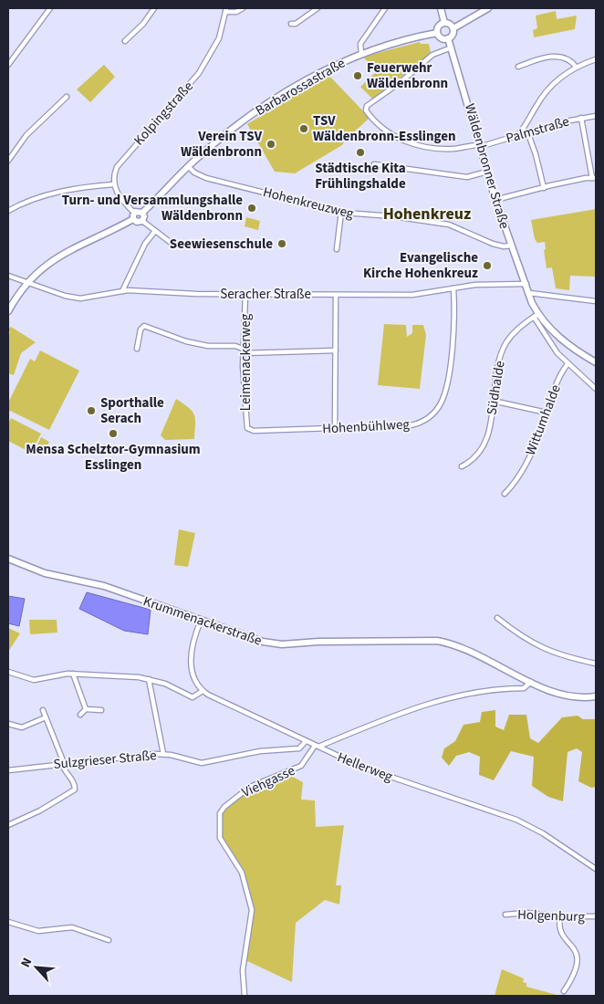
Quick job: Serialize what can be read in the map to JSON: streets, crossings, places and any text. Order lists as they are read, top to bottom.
{
  "streets": {
    "street": [
      "Barbarossastraße",
      "Kolpingstraße",
      "Palmstraße",
      "Wäldenbronner Straße",
      "Hohenkreuzweg",
      "Seracher Straße",
      "Leimenackerweg",
      "Südhalde",
      "Wittumhalde",
      "Hohenbühlweg",
      "Krummenackerstraße",
      "Sulzgrieser Straße",
      "Hellerweg",
      "Viehgasse",
      "Holgenburg"
    ]
  },
  "crossings": [
    ["Barbarossastraße", "Wäldenbronner Straße"],
    ["Barbarossastraße", "Hohenkreuzweg"],
    ["Palmstraße", "Wäldenbronner Straße"],
    ["Wäldenbronner Straße", "Hohenkreuzweg"],
    ["Wäldenbronner Straße", "Seracher Straße"],
    ["Wäldenbronner Straße", "Südhalde"],
    ["Seracher Straße", "Leimenackerweg"],
    ["Seracher Straße", "Hohenbühlweg"],
    ["Leimenackerweg", "Hohenbühlweg"],
    ["Sulzgrieser Straße", "Hellerweg"],
    ["Hellerweg", "Viehgasse"]
  ],
  "districts": ["Hohenkreuz"],
  "places": [
    "Feuerwehr Wäldenbronn",
    "TSV Wäldenbronn-Esslingen",
    "Verein TSV Wäldenbronn",
    "Städtische Kita Frühlingshalde",
    "Turn- und Versammlungshalle Wäldenbronn",
    "Seewiesenschule",
    "Evangelische Kirche Hohenkreuz",
    "Sporthalle Serach",
    "Mensa Schelztor-Gymnasium Esslingen"
  ],
  "north": "top left"
}
